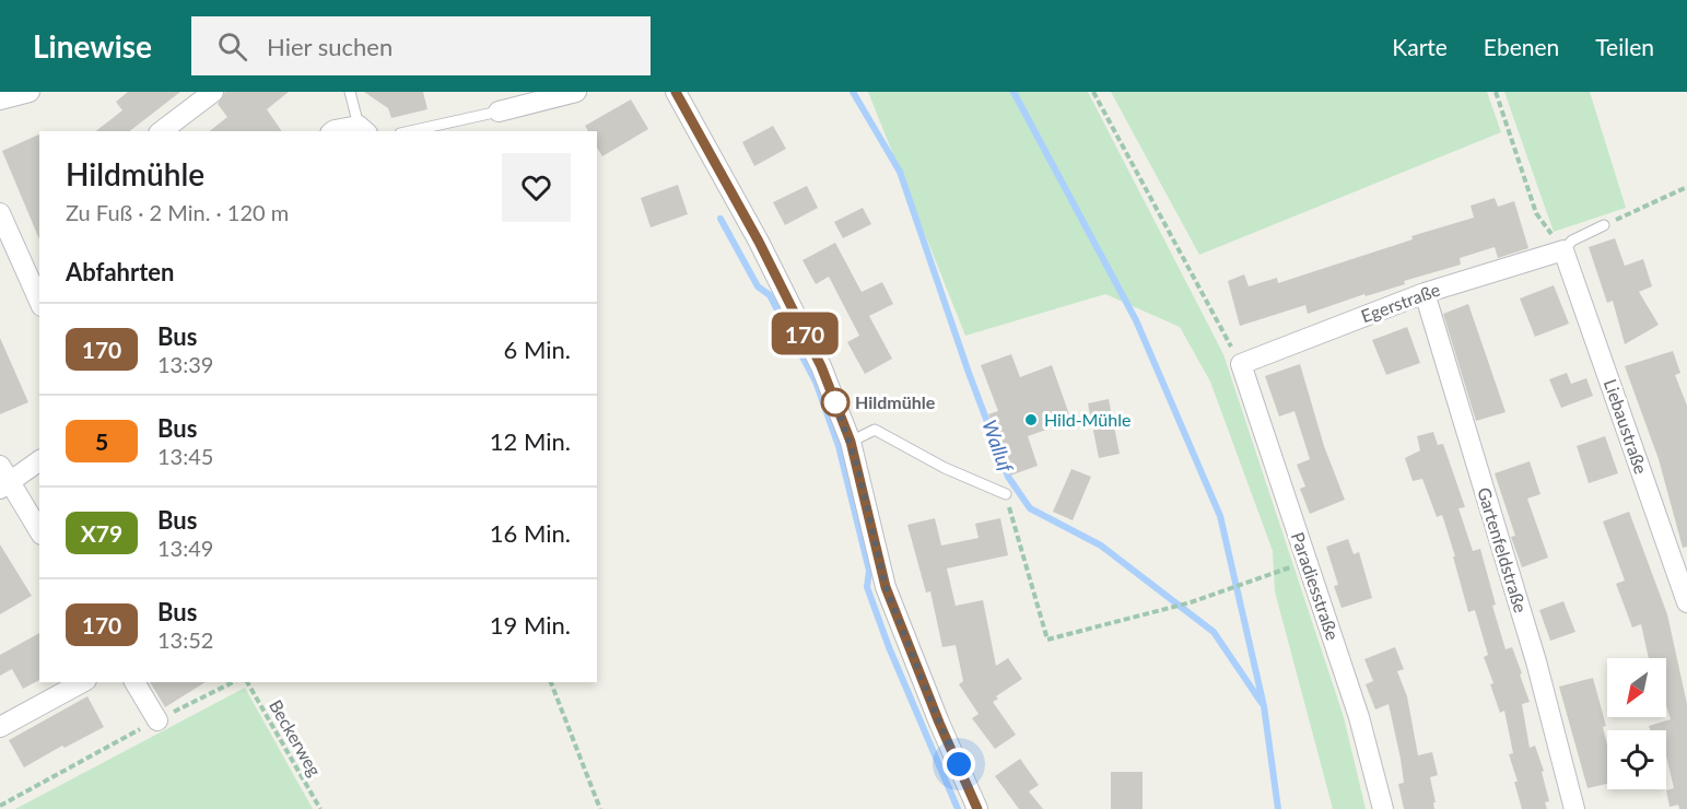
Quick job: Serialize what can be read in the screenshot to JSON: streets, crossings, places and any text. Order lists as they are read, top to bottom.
{
  "streets": {
    "street": [
      "Egerstraße",
      "Liebaustraße",
      "Gartenfeldstraße",
      "Paradiesstraße"
    ],
    "path": ["Beckerweg"]
  },
  "crossings": [
    ["Egerstraße", "Liebaustraße"],
    ["Egerstraße", "Gartenfeldstraße"],
    ["Egerstraße", "Paradiesstraße"]
  ],
  "water": ["Walluf"],
  "places": ["Hildmühle", "Hild-Mühle"],
  "lines": ["bus line 170"],
  "north": "bottom left",
  "page": {
    "header": "Linewise",
    "search": "Hier suchen",
    "nav": ["Karte", "Ebenen", "Teilen"],
    "on_map": "170",
    "heading": [
      ["Hildmühle", "Zu Fuß · 2 Min. · 120 m"],
      "Abfahrten"
    ],
    "list": [
      {
        "mark": "170",
        "name": "Bus",
        "note": "13:39",
        "value": "6 Min."
      },
      {
        "mark": "5",
        "name": "Bus",
        "note": "13:45",
        "value": "12 Min."
      },
      {
        "mark": "X79",
        "name": "Bus",
        "note": "13:49",
        "value": "16 Min."
      },
      {
        "mark": "170",
        "name": "Bus",
        "note": "13:52",
        "value": "19 Min."
      }
    ]
  }
}
